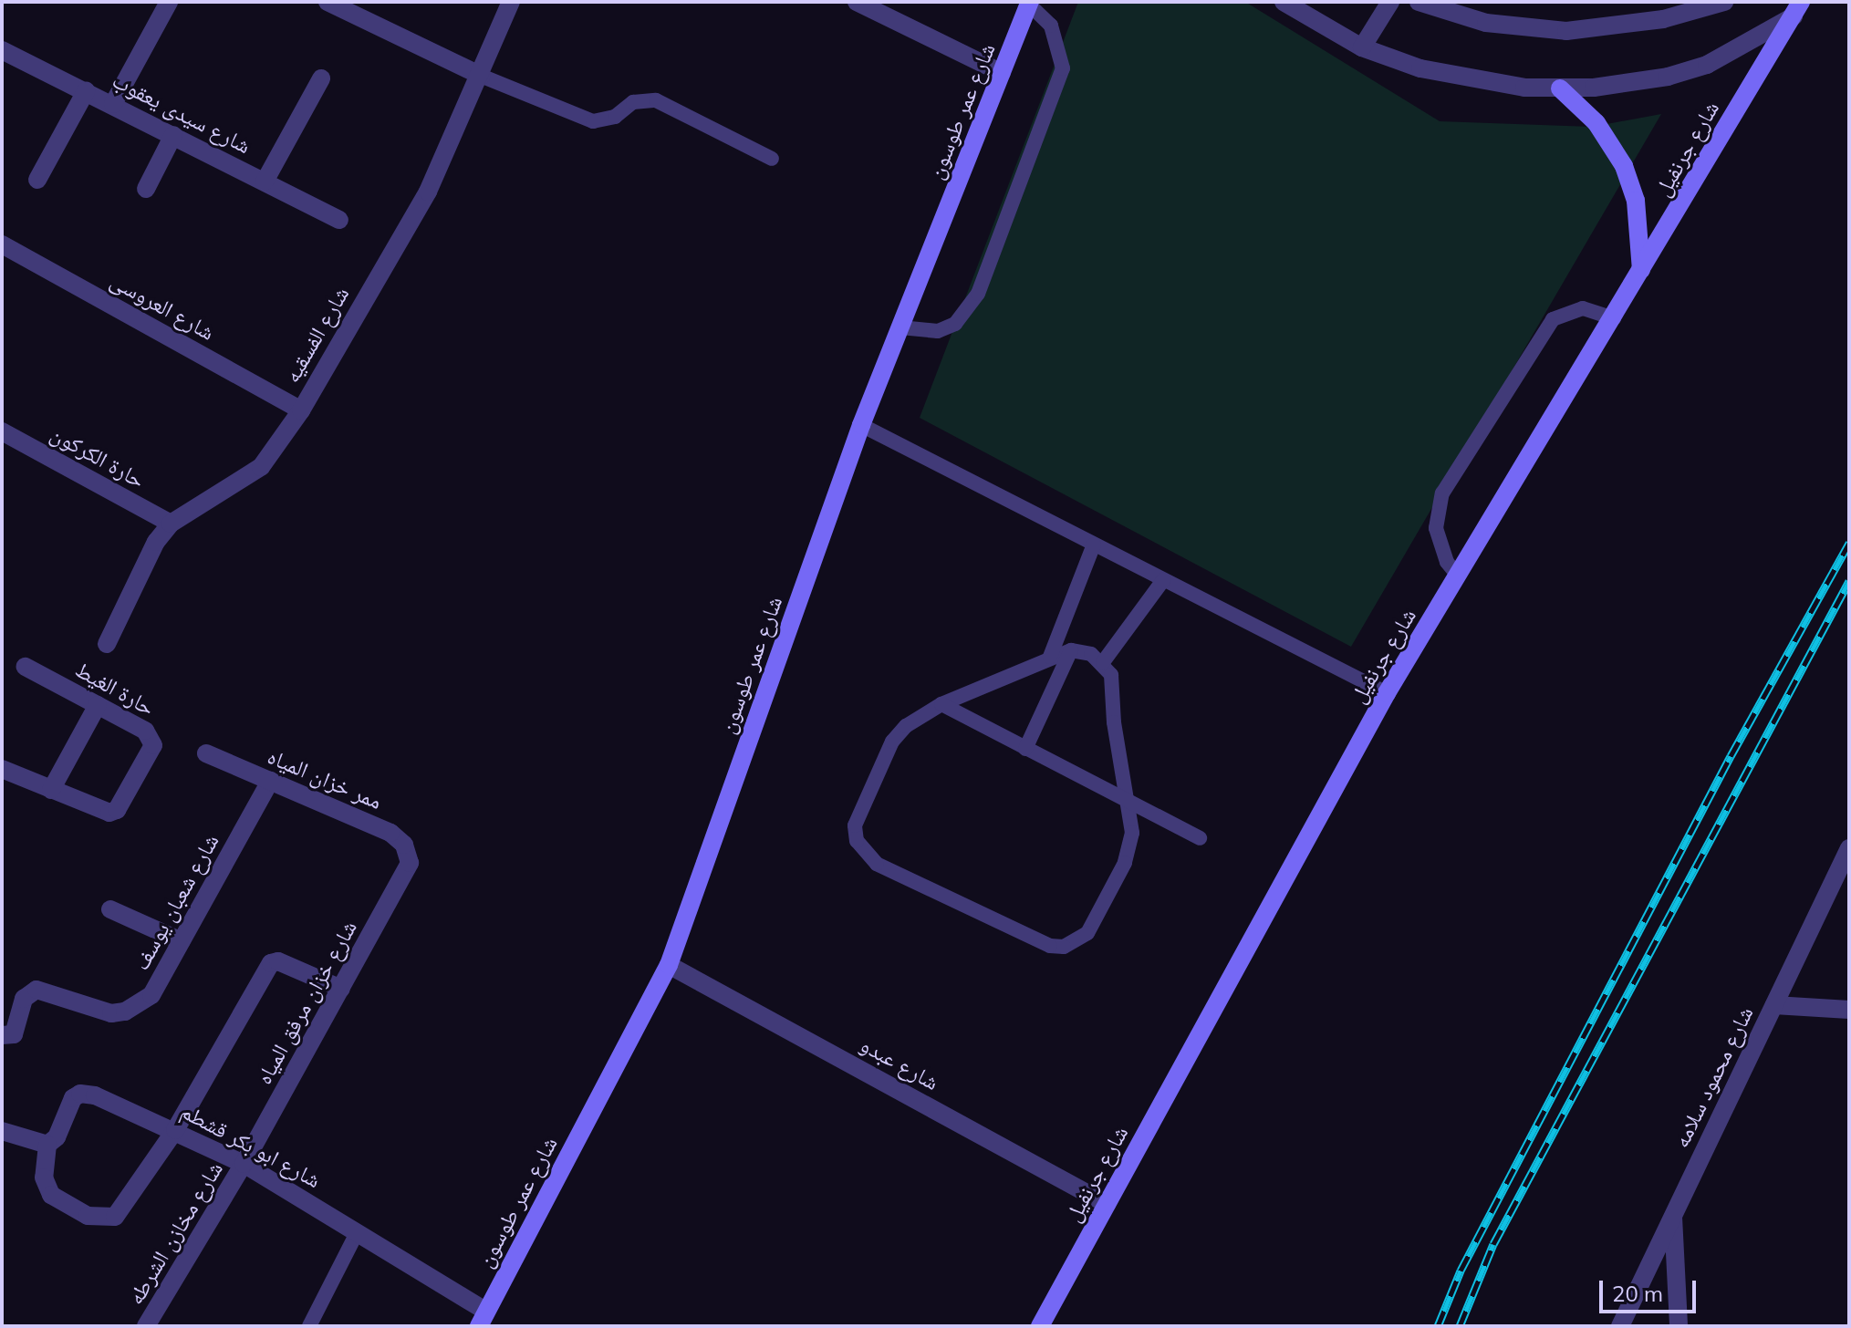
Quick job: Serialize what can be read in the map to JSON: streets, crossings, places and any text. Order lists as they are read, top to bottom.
{
  "streets": {
    "main road": ["شارع عمر طوسون", "شارع جرنفيل"],
    "street": [
      "شارع سيدى يعقوب",
      "شارع العروسى",
      "شارع الفسقيه",
      "حارة الكركون",
      "حارة الغيط",
      "ممر خزان المياه",
      "شارع شعبان يوسف",
      "شارع خزان مرفق المياه",
      "شارع عبدو",
      "شارع محمود سلامه",
      "شارع ابو بكر قشطم",
      "شارع مخازن الشرطه"
    ]
  },
  "crossings": [
    ["شارع عمر طوسون", "شارع عبدو"],
    ["شارع عمر طوسون", "شارع ابو بكر قشطم"],
    ["شارع جرنفيل", "شارع عبدو"],
    ["شارع العروسى", "شارع الفسقيه"],
    ["شارع الفسقيه", "حارة الكركون"],
    ["ممر خزان المياه", "شارع شعبان يوسف"],
    ["ممر خزان المياه", "شارع خزان مرفق المياه"],
    ["شارع خزان مرفق المياه", "شارع ابو بكر قشطم"],
    ["شارع خزان مرفق المياه", "شارع مخازن الشرطه"],
    ["شارع ابو بكر قشطم", "شارع مخازن الشرطه"]
  ],
  "scale_bar": "20 m"
}
